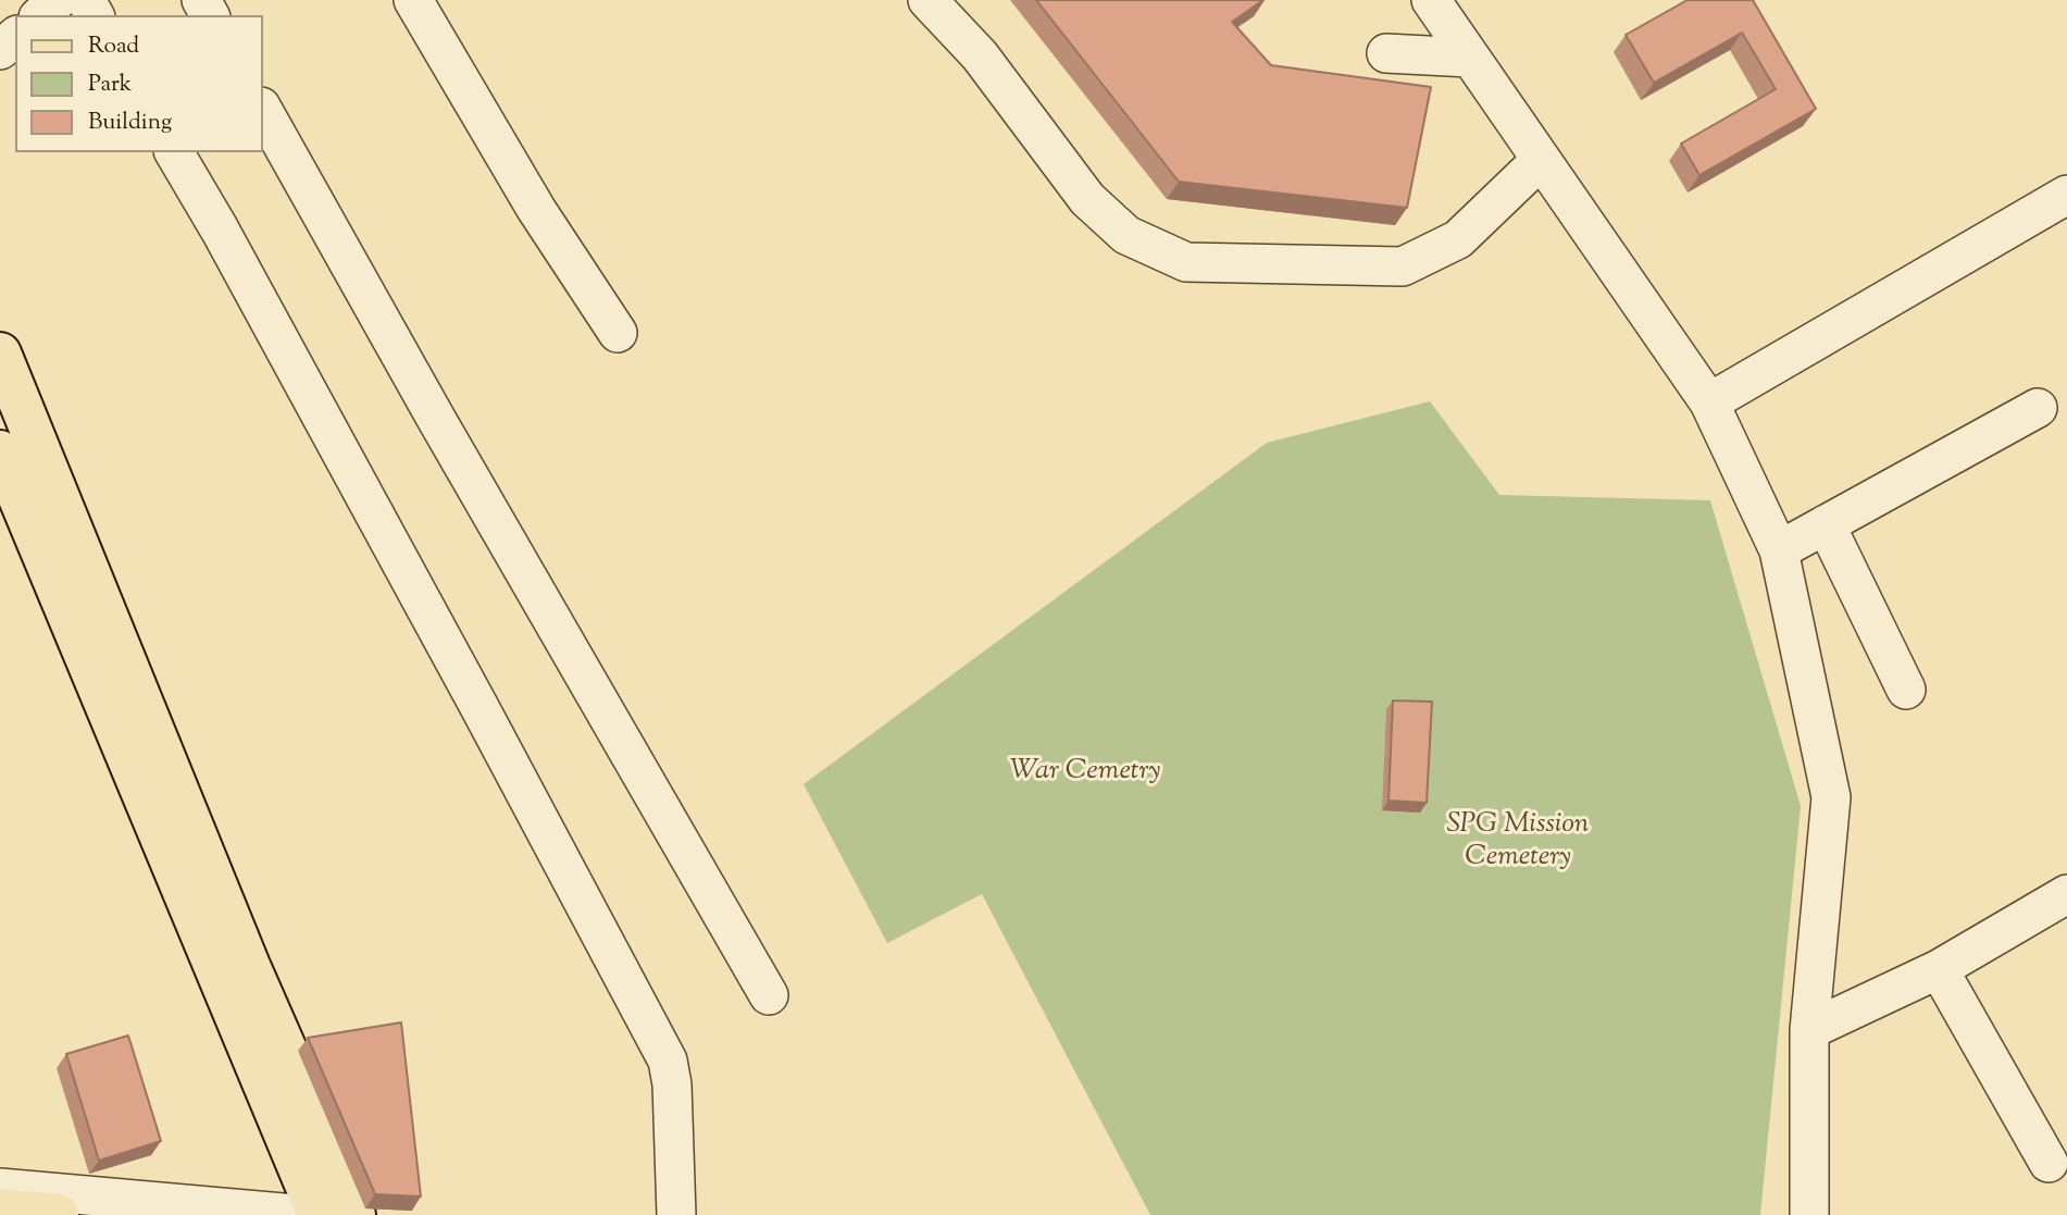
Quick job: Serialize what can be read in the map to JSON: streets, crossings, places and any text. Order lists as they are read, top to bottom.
{
  "parks": ["War Cemetry", "SPG Mission Cemetery"],
  "legend": ["Road", "Park", "Building"]
}
